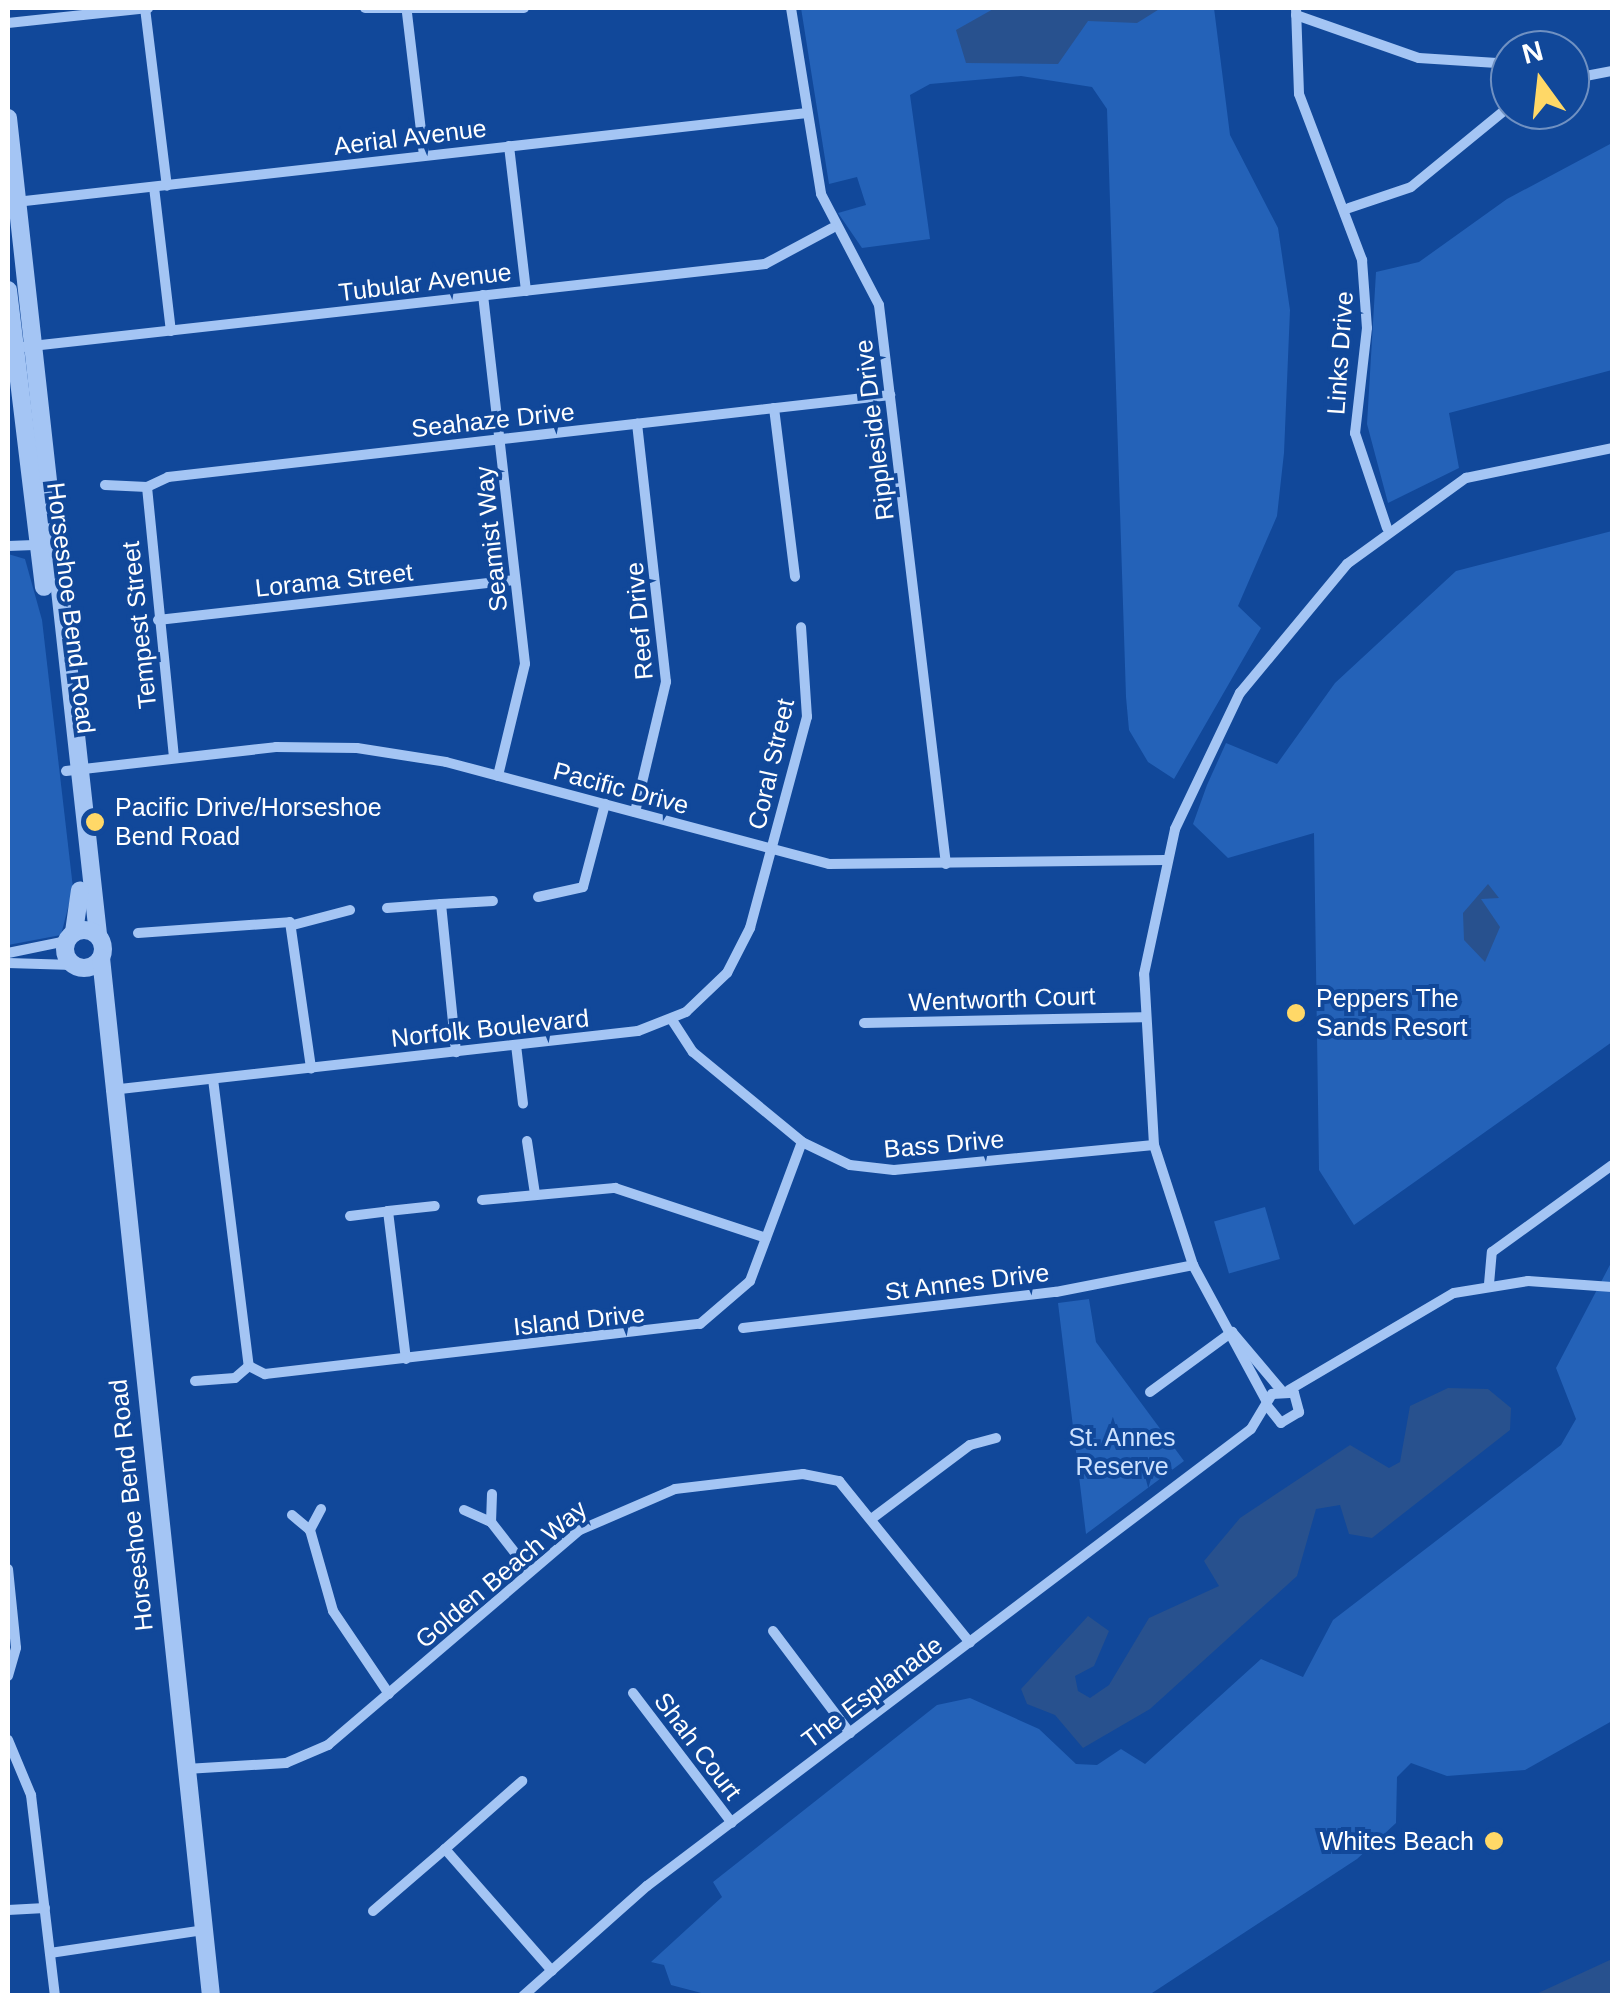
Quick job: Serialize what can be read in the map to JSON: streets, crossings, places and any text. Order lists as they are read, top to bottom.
{
  "streets": {
    "street": [
      "Aerial Avenue",
      "Tubular Avenue",
      "Links Drive",
      "Seahaze Drive",
      "Rippleside Drive",
      "Seamist Way",
      "Lorama Street",
      "Horseshoe Bend Road",
      "Reef Drive",
      "Tempest Street",
      "Coral Street",
      "Pacific Drive",
      "Wentworth Court",
      "Norfolk Boulevard",
      "Bass Drive",
      "St Annes Drive",
      "Island Drive",
      "Golden Beach Way",
      "The Esplanade",
      "Shah Court"
    ]
  },
  "crossings": [
    ["Aerial Avenue", "Rippleside Drive"],
    ["Aerial Avenue", "Horseshoe Bend Road"],
    ["Tubular Avenue", "Rippleside Drive"],
    ["Tubular Avenue", "Seamist Way"],
    ["Tubular Avenue", "Horseshoe Bend Road"],
    ["Seahaze Drive", "Rippleside Drive"],
    ["Seahaze Drive", "Seamist Way"],
    ["Seahaze Drive", "Reef Drive"],
    ["Seahaze Drive", "Tempest Street"],
    ["Rippleside Drive", "Pacific Drive"],
    ["Seamist Way", "Lorama Street"],
    ["Seamist Way", "Pacific Drive"],
    ["Lorama Street", "Tempest Street"],
    ["Horseshoe Bend Road", "Pacific Drive"],
    ["Horseshoe Bend Road", "Norfolk Boulevard"],
    ["Horseshoe Bend Road", "Golden Beach Way"],
    ["Reef Drive", "Pacific Drive"],
    ["Tempest Street", "Pacific Drive"],
    ["Coral Street", "Pacific Drive"],
    ["Norfolk Boulevard", "Bass Drive"],
    ["Bass Drive", "Island Drive"],
    ["Golden Beach Way", "The Esplanade"],
    ["The Esplanade", "Shah Court"]
  ],
  "parks": ["St. Annes Reserve"],
  "places": ["Pacific Drive/Horseshoe Bend Road", "Peppers The Sands Resort", "Whites Beach"],
  "north": "top"
}
